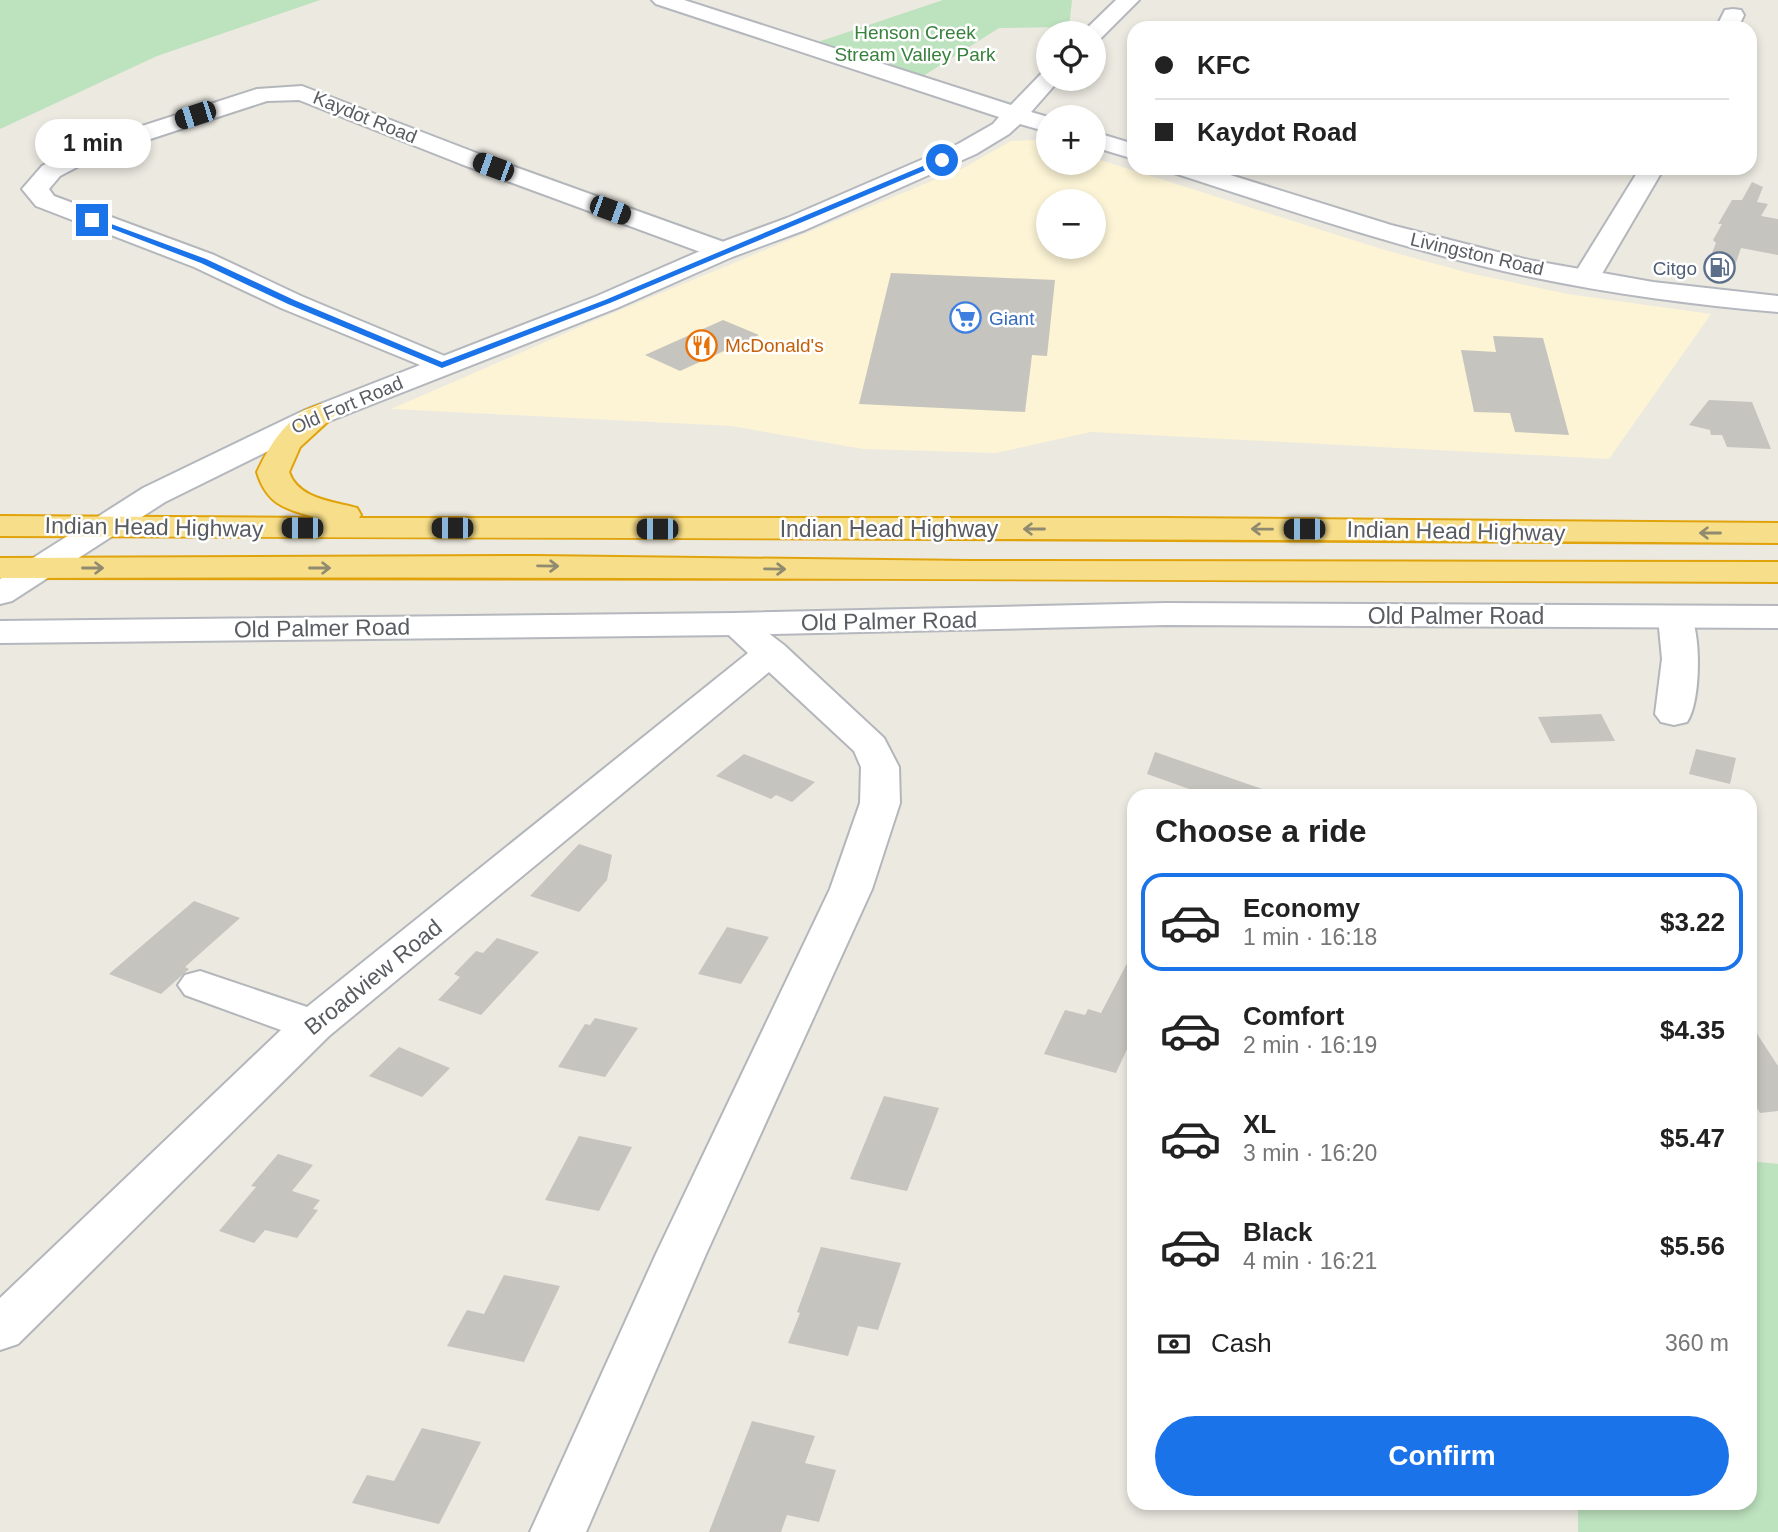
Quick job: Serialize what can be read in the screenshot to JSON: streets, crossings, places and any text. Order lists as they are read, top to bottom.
{
  "streets": {
    "highway": ["Indian Head Highway"],
    "street": [
      "Kaydot Road",
      "Livingston Road",
      "Old Fort Road",
      "Old Palmer Road",
      "Broadview Road"
    ]
  },
  "crossings": [
    ["Kaydot Road", "Old Fort Road"],
    ["Old Fort Road", "Indian Head Highway"]
  ],
  "parks": ["Henson Creek Stream Valley Park"],
  "places": {
    "fuel station": ["Citgo"],
    "supermarket": ["Giant"],
    "restaurant": ["McDonald's"]
  },
  "page": {
    "map_buttons": ["+", "−"],
    "banner": ["KFC", "Kaydot Road"],
    "bubble": "1 min",
    "heading": "Choose a ride",
    "list": [
      {
        "name": "Economy",
        "note": "1 min · 16:18",
        "value": "$3.22"
      },
      {
        "name": "Comfort",
        "note": "2 min · 16:19",
        "value": "$4.35"
      },
      {
        "name": "XL",
        "note": "3 min · 16:20",
        "value": "$5.47"
      },
      {
        "name": "Black",
        "note": "4 min · 16:21",
        "value": "$5.56"
      }
    ],
    "pay": ["Cash", "360 m"],
    "buttons": "Confirm"
  }
}
